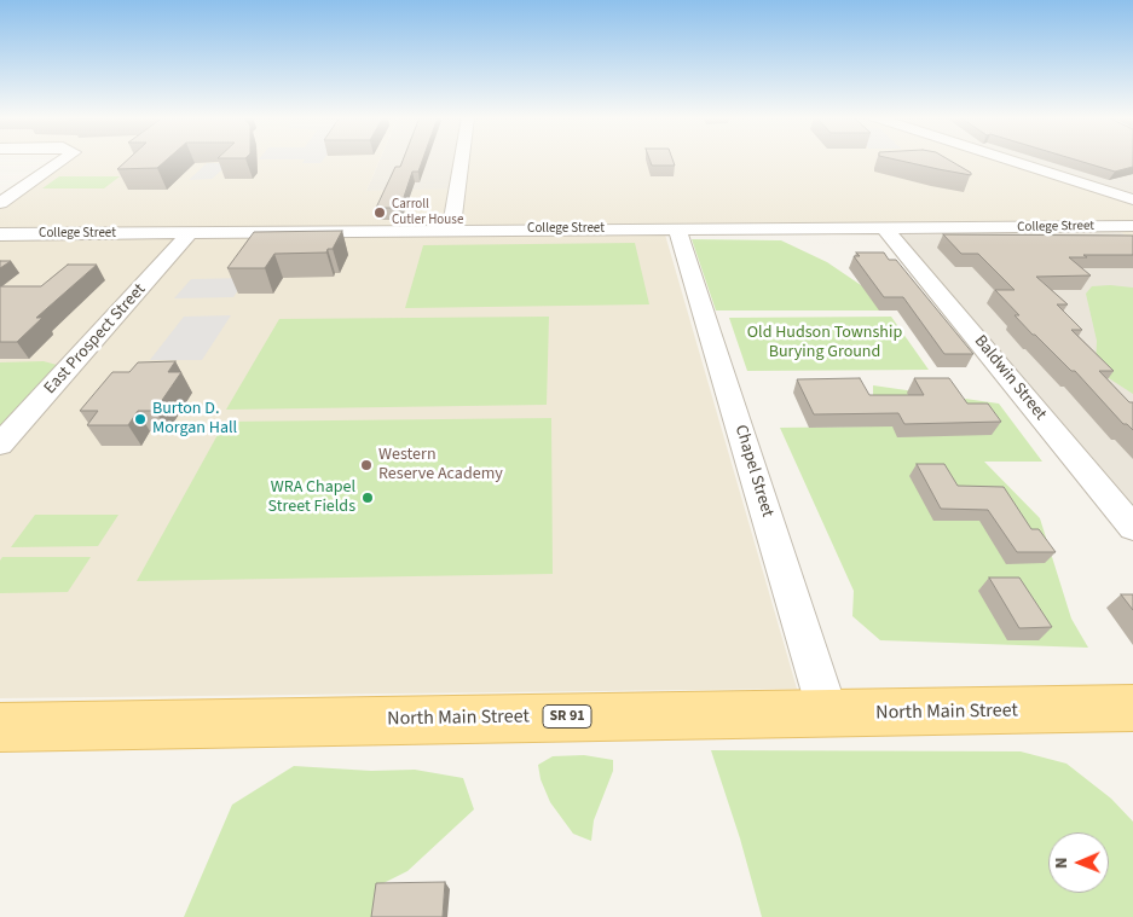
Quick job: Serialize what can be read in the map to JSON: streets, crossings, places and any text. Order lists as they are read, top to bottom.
{
  "streets": {
    "main road": ["North Main Street", "SR 91"],
    "street": [
      "College Street",
      "East Prospect Street",
      "Baldwin Street",
      "Chapel Street"
    ]
  },
  "crossings": [
    ["College Street", "East Prospect Street"],
    ["College Street", "Baldwin Street"],
    ["College Street", "Chapel Street"],
    ["Chapel Street", "North Main Street"]
  ],
  "parks": ["Old Hudson Township Burying Ground"],
  "places": [
    "Carroll Cutler House",
    "Burton D. Morgan Hall",
    "Western Reserve Academy",
    "WRA Chapel Street Fields"
  ],
  "north": "left"
}
